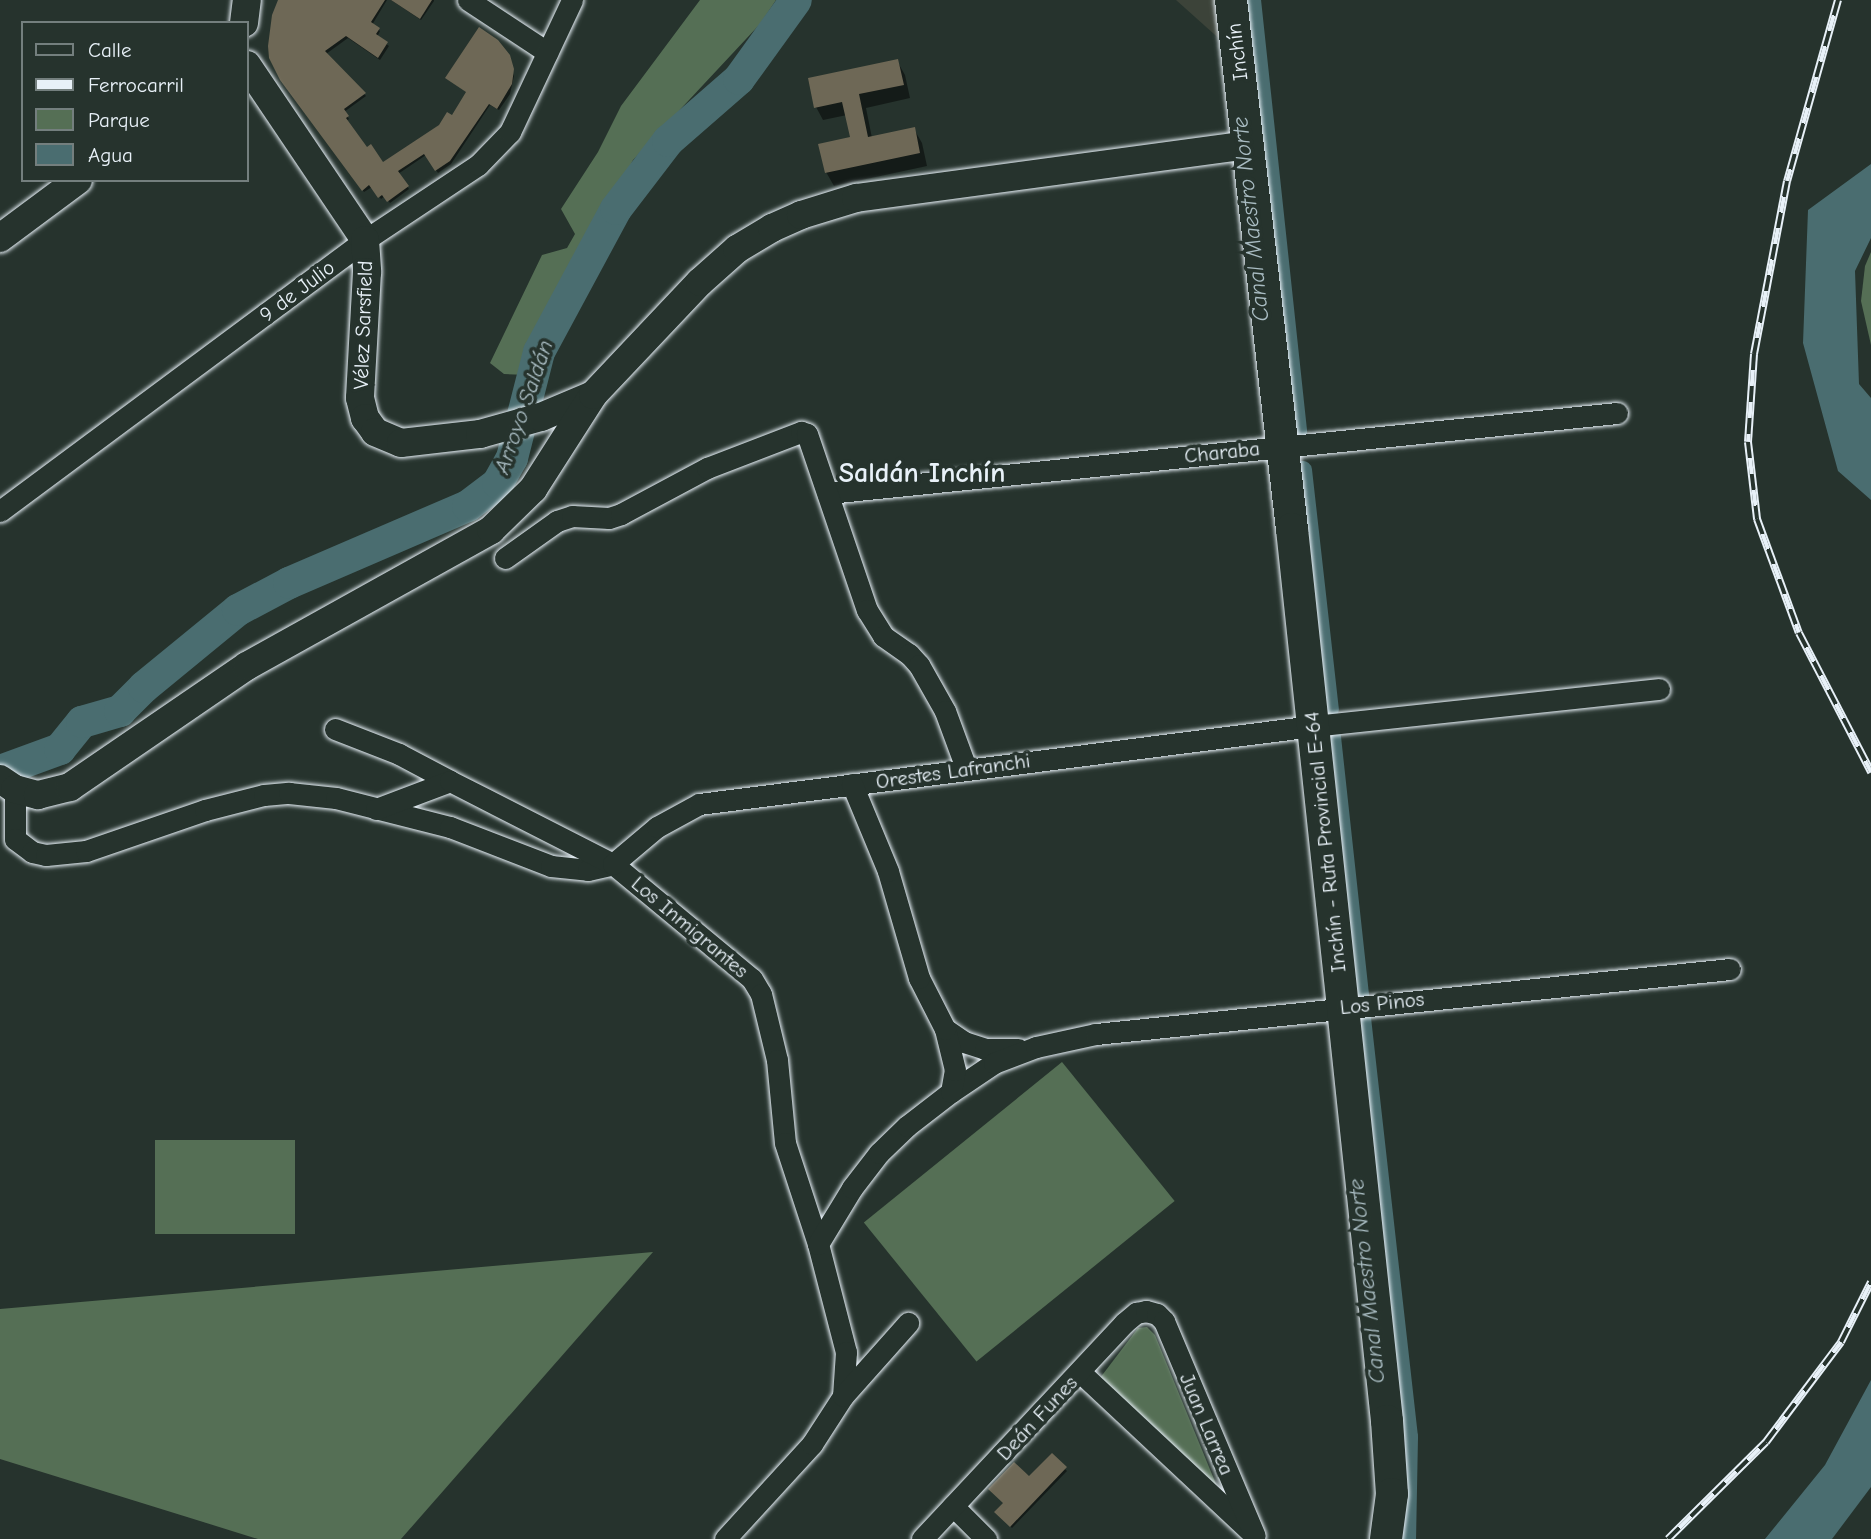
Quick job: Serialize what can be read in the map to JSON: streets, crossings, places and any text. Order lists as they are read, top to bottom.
{
  "streets": {
    "main road": ["Inchín", "Vélez Sarsfield", "Inchín - Ruta Provincial E-64"],
    "street": [
      "9 de Julio",
      "Charaba",
      "Orestes Lafranchi",
      "Los Inmigrantes",
      "Los Pinos",
      "Deán Funes",
      "Juan Larrea"
    ]
  },
  "crossings": [
    ["Inchín", "Inchín - Ruta Provincial E-64"],
    ["9 de Julio", "Vélez Sarsfield"],
    ["Charaba", "Inchín - Ruta Provincial E-64"],
    ["Orestes Lafranchi", "Inchín - Ruta Provincial E-64"],
    ["Orestes Lafranchi", "Los Inmigrantes"],
    ["Inchín - Ruta Provincial E-64", "Los Pinos"],
    ["Los Inmigrantes", "Los Pinos"],
    ["Deán Funes", "Juan Larrea"]
  ],
  "districts": ["Saldán Inchín"],
  "water": ["Canal Maestro Norte", "Arroyo Saldán"],
  "legend": [
    "Calle",
    "Ferrocarril",
    "Parque",
    "Agua"
  ]
}
